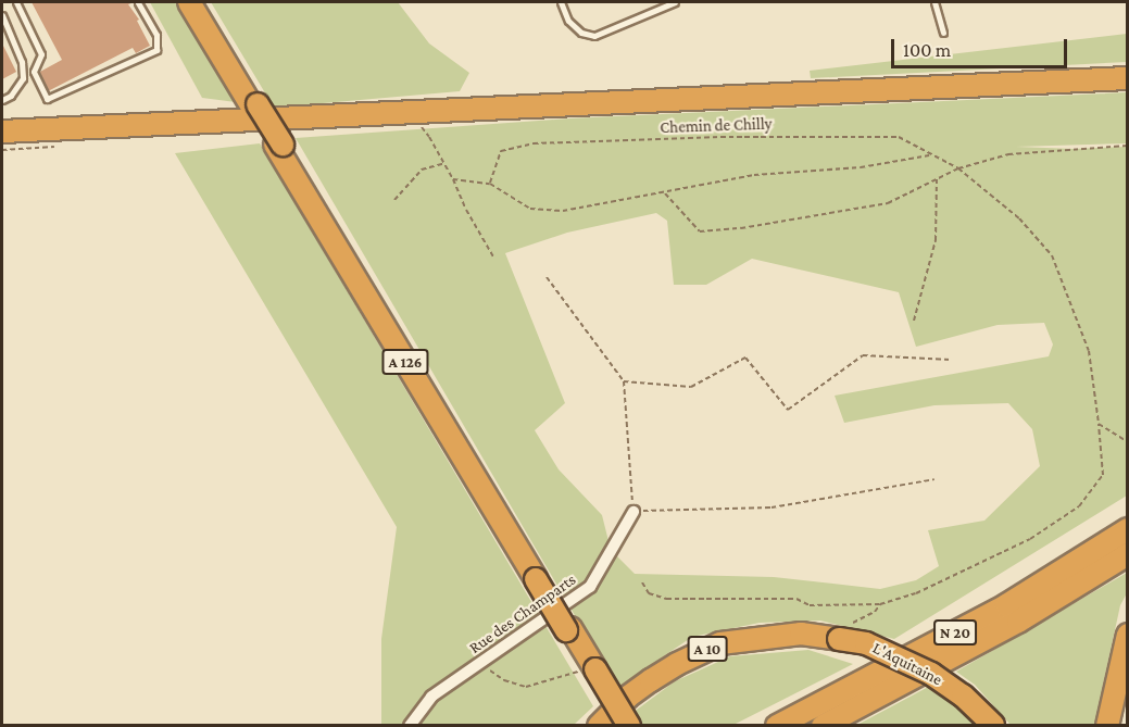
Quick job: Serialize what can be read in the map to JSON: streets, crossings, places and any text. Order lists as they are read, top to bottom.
{
  "streets": {
    "highway": [
      "A 126",
      "N 20",
      "A 10",
      "L'Aquitaine"
    ],
    "street": ["Rue des Champarts"],
    "path": ["Chemin de Chilly"]
  },
  "scale_bar": "100 m"
}
